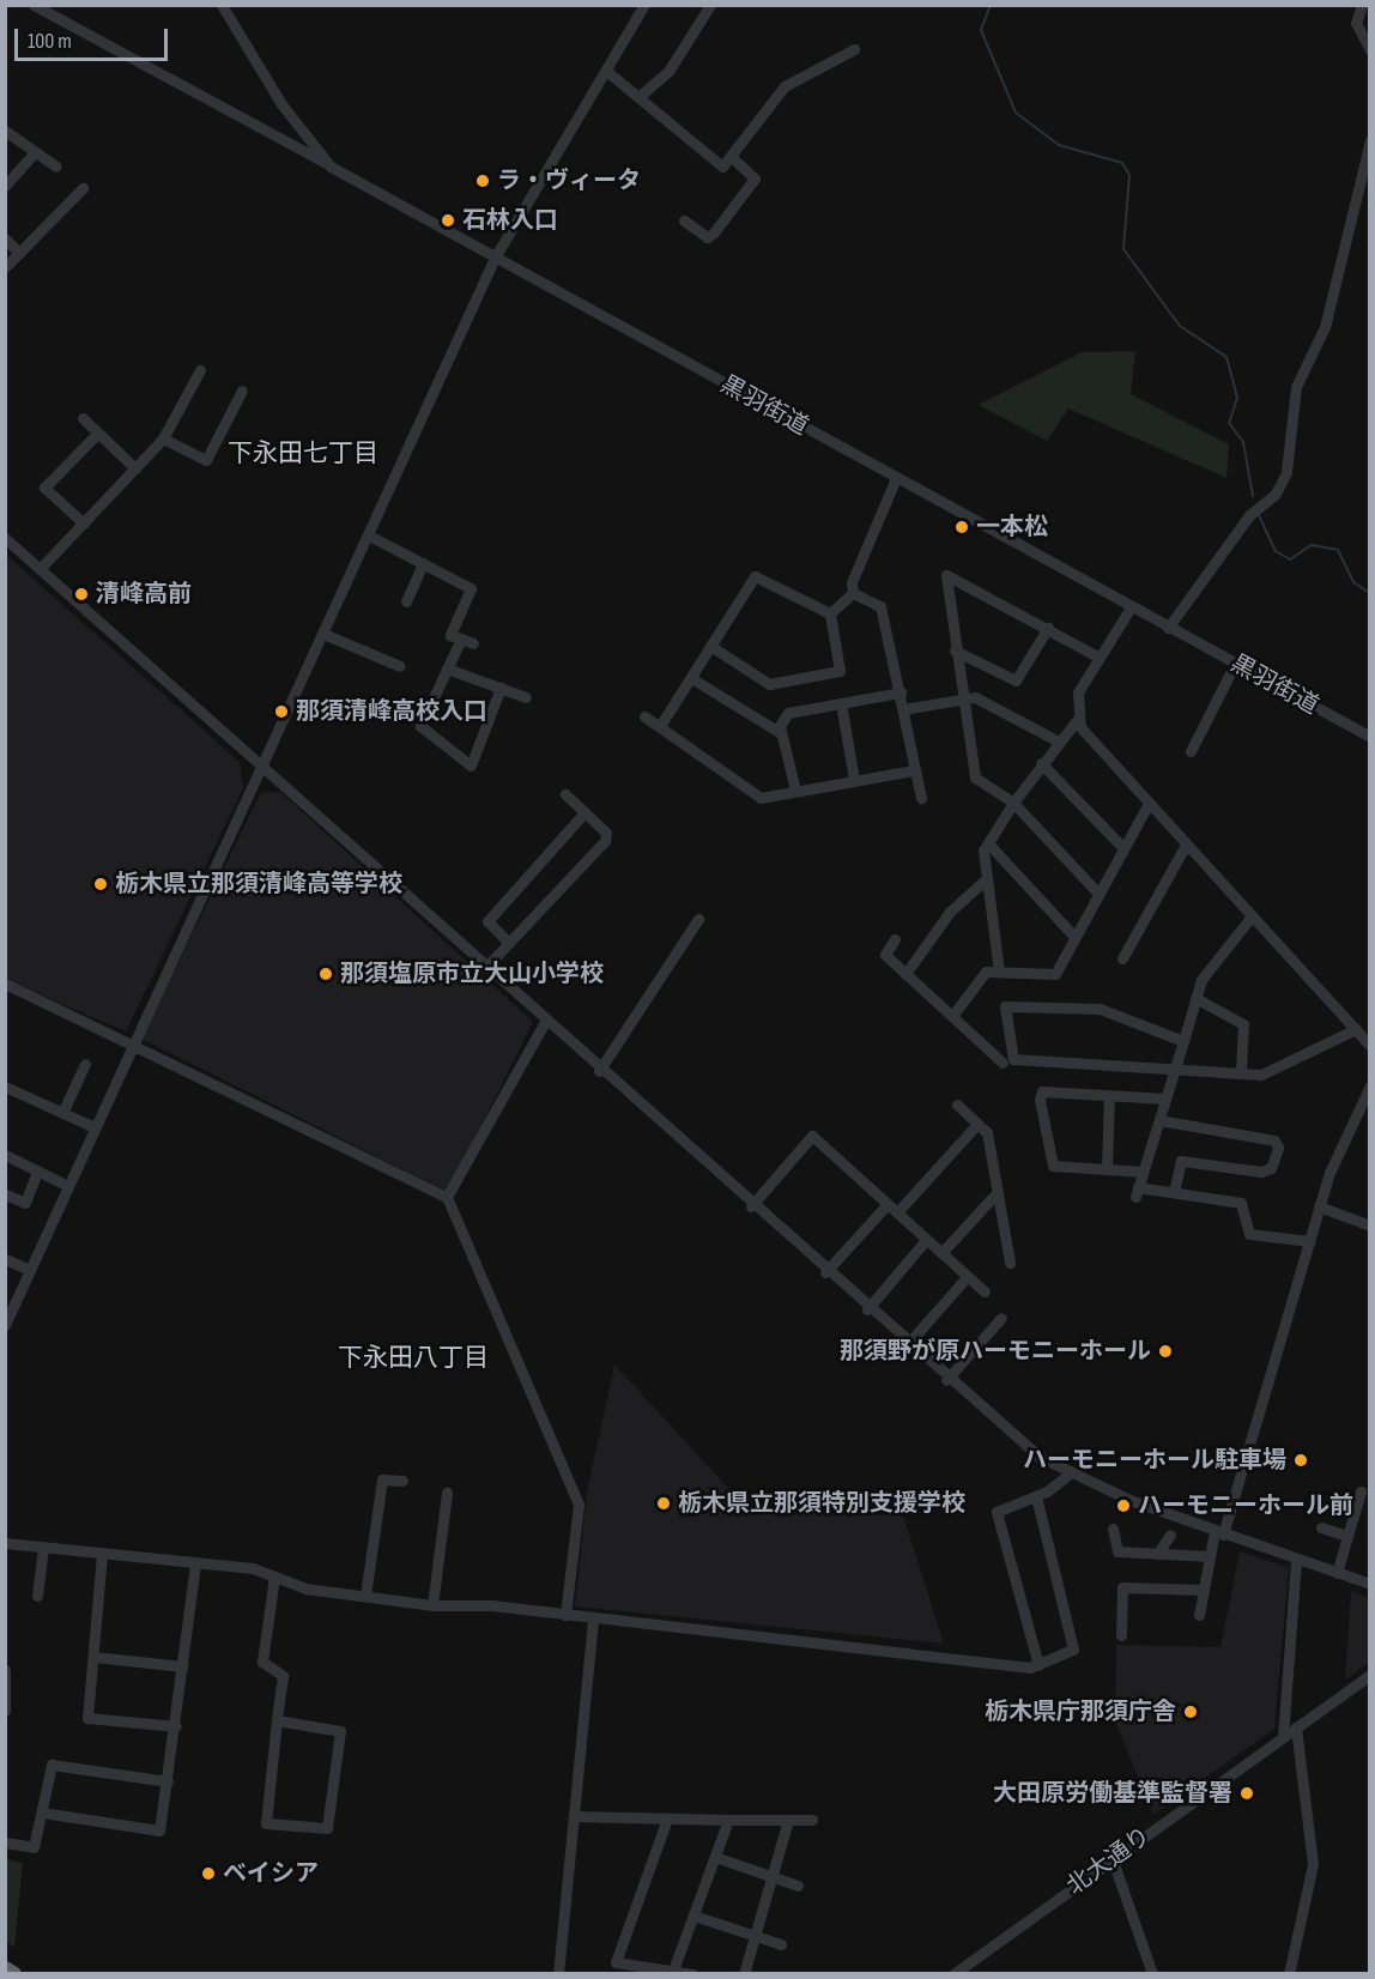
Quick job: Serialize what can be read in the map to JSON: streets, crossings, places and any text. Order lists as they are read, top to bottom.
{
  "streets": {
    "street": ["黒羽街道", "北大通り"]
  },
  "districts": ["下永田七丁目", "下永田八丁目"],
  "places": [
    "ラ・ヴィータ",
    "石林入口",
    "一本松",
    "清峰高前",
    "那須清峰高校入口",
    "栃木県立那須清峰高等学校",
    "那須塩原市立大山小学校",
    "那須野が原ハーモニーホール",
    "ハーモニーホール駐車場",
    "栃木県立那須特別支援学校",
    "ハーモニーホール前",
    "栃木県庁那須庁舎",
    "大田原労働基準監督署",
    "ベイシア"
  ],
  "scale_bar": "100 m"
}
